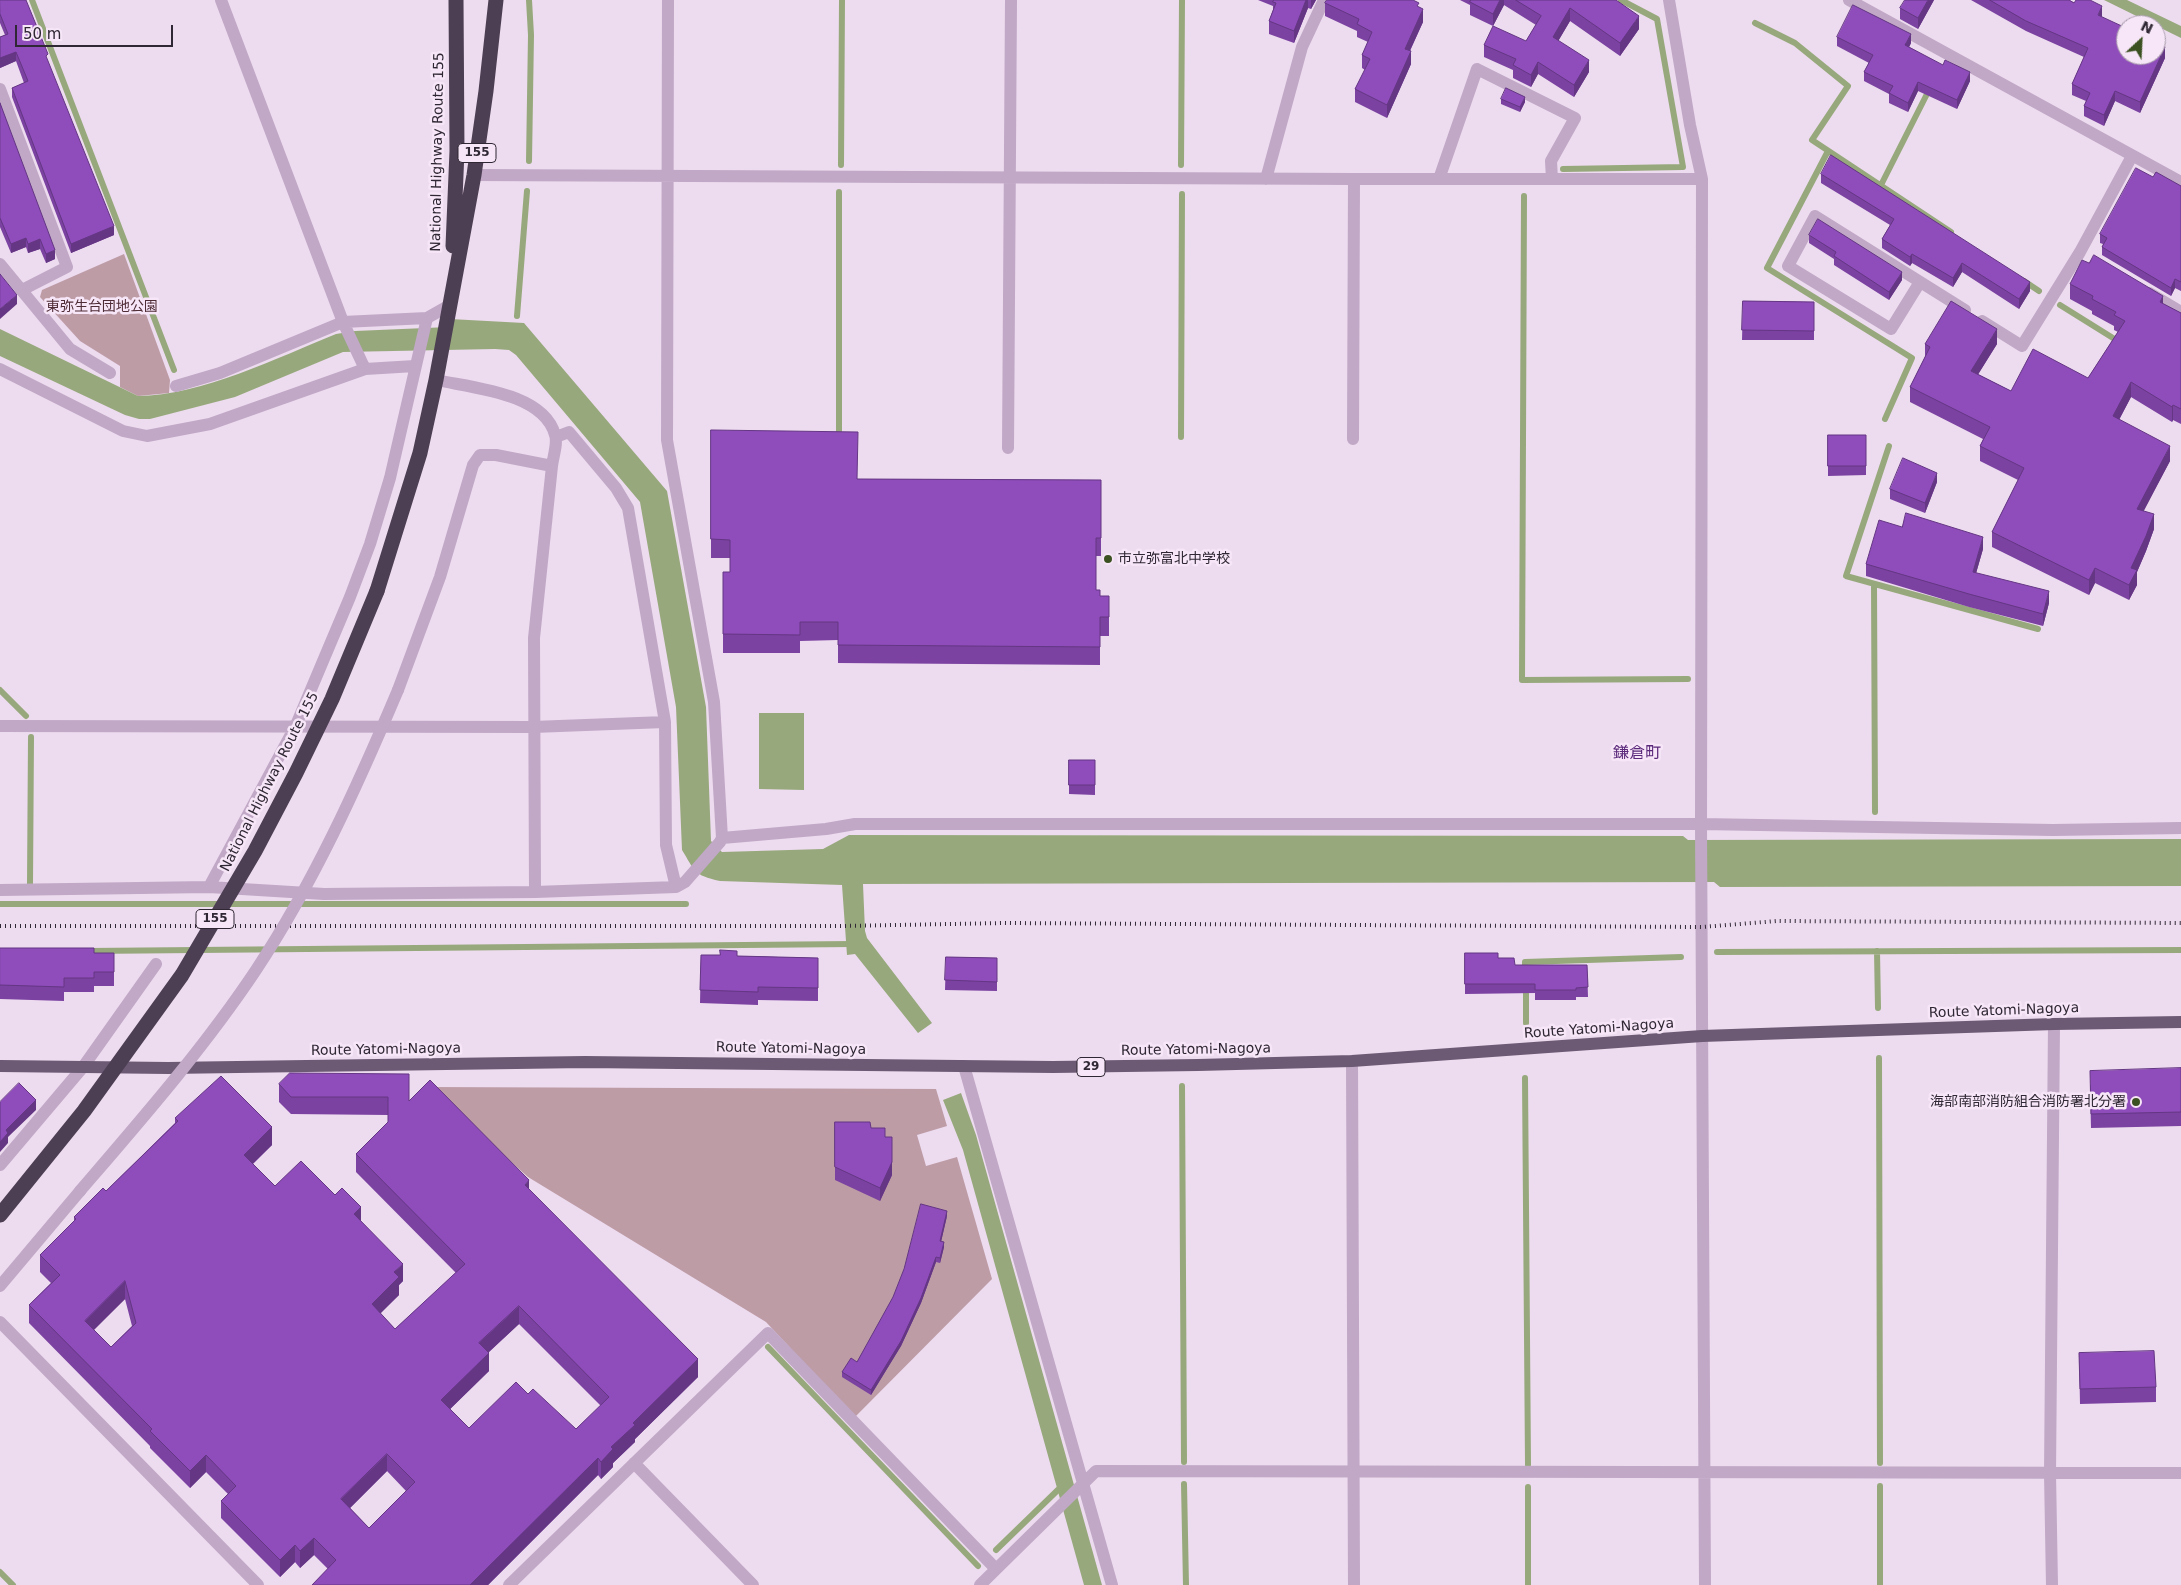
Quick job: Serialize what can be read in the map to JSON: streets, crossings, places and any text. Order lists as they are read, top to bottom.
{
  "streets": {
    "highway": ["National Highway Route 155", "155"],
    "main road": ["Route Yatomi-Nagoya", "29"]
  },
  "districts": ["鎌倉町"],
  "parks": ["東弥生台団地公園"],
  "places": ["市立弥富北中学校", "海部南部消防組合消防署北分署"],
  "scale_bar": "50 m",
  "north": "top right"
}
